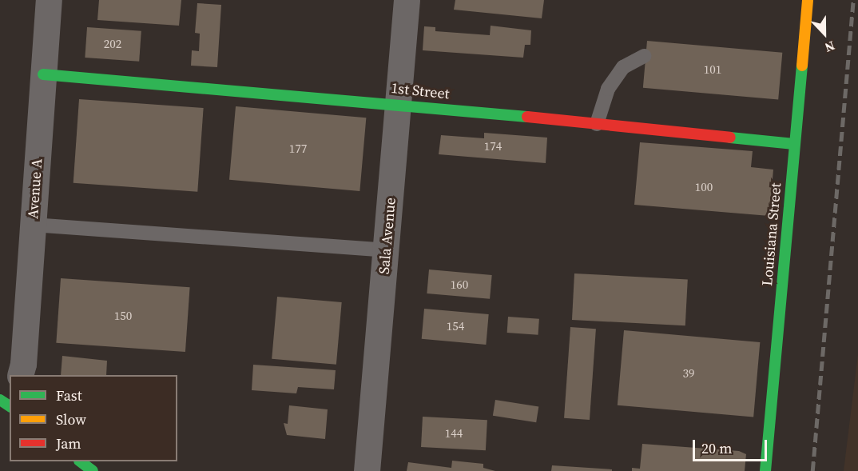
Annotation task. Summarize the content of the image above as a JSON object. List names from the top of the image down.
{
  "streets": {
    "street": [
      "1st Street",
      "Avenue A",
      "Louisiana Street",
      "Sala Avenue"
    ]
  },
  "crossings": [
    ["1st Street", "Avenue A"],
    ["1st Street", "Louisiana Street"],
    ["1st Street", "Sala Avenue"]
  ],
  "house_numbers": [
    "202",
    "101",
    "174",
    "177",
    "100",
    "160",
    "150",
    "154",
    "39",
    "144"
  ],
  "legend": ["Fast", "Slow", "Jam"],
  "scale_bar": "20 m",
  "north": "bottom"
}
